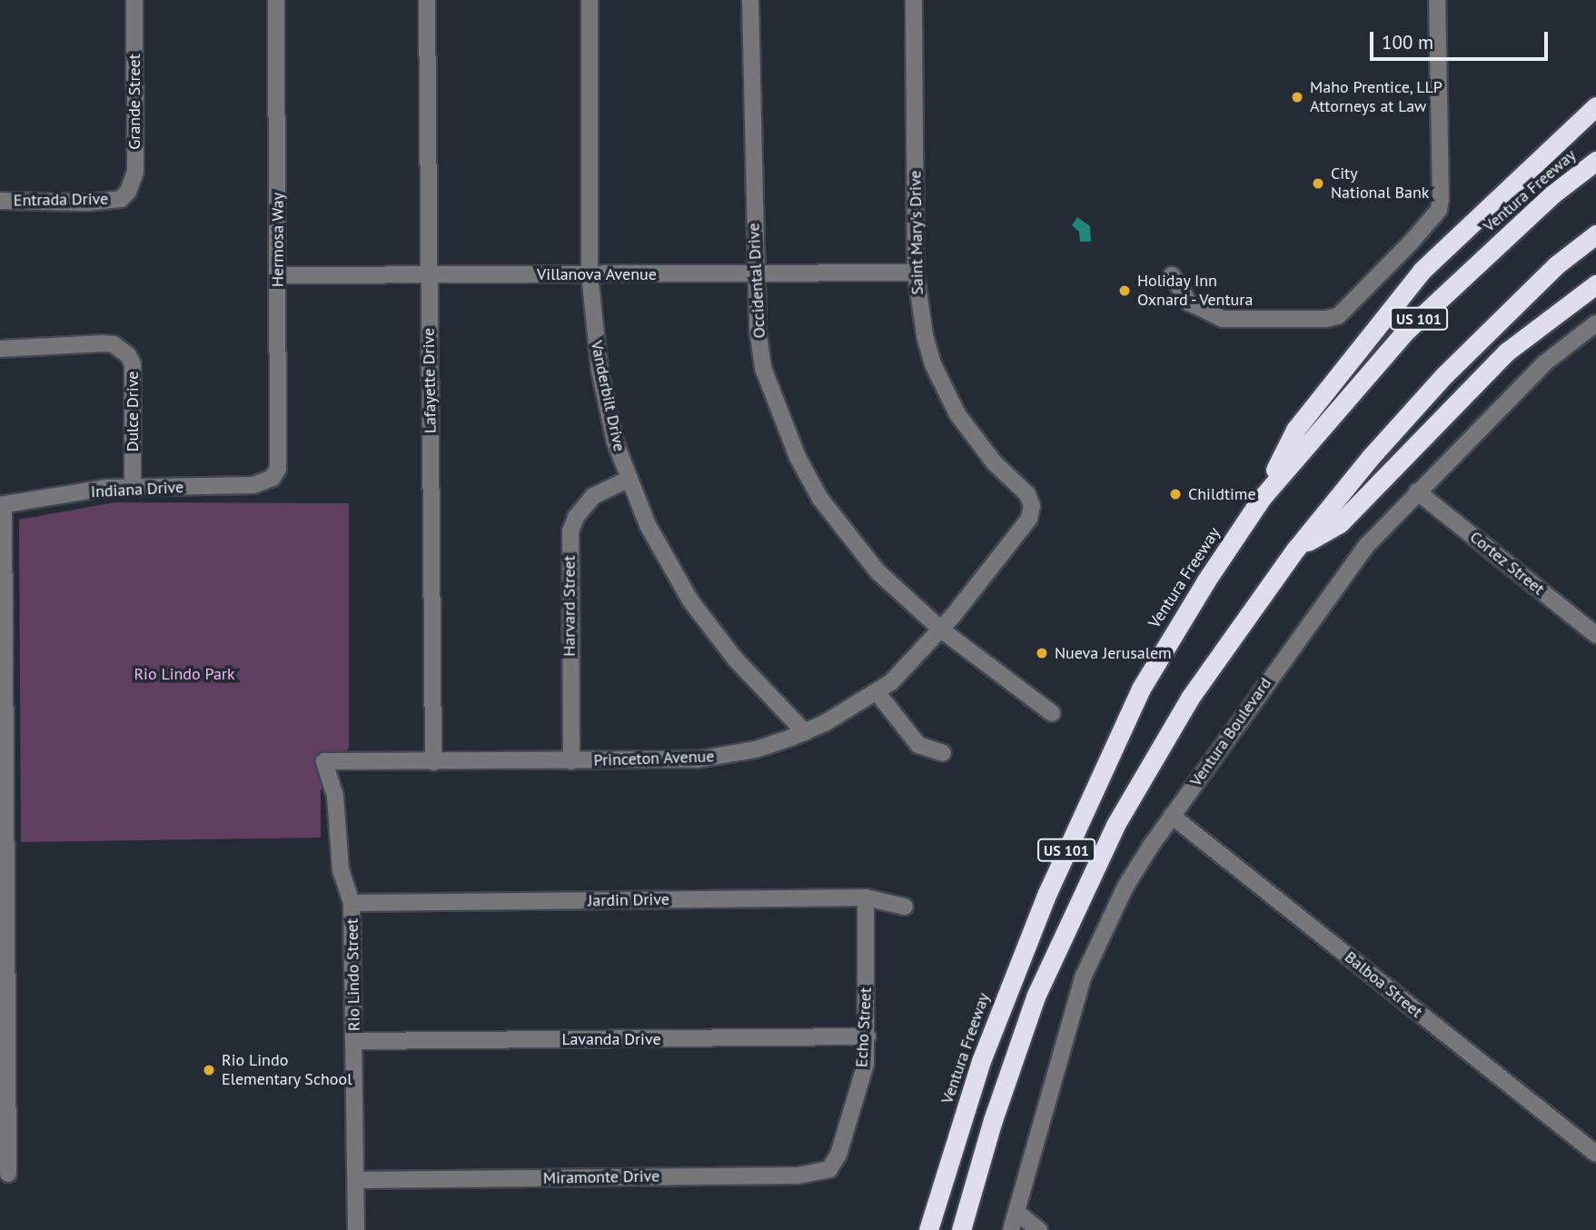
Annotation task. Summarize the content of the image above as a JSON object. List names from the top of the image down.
{
  "streets": {
    "highway": ["Ventura Freeway", "US 101"],
    "street": [
      "Grande Street",
      "Entrada Drive",
      "Saint Mary's Drive",
      "Hermosa Way",
      "Villanova Avenue",
      "Occidental Drive",
      "Lafayette Drive",
      "Vanderbilt Drive",
      "Dulce Drive",
      "Indiana Drive",
      "Cortez Street",
      "Harvard Street",
      "Ventura Boulevard",
      "Princeton Avenue",
      "Jardin Drive",
      "Rio Lindo Street",
      "Balboa Street",
      "Echo Street",
      "Lavanda Drive",
      "Miramonte Drive"
    ]
  },
  "crossings": [
    ["Grande Street", "Entrada Drive"],
    ["Saint Mary's Drive", "Villanova Avenue"],
    ["Saint Mary's Drive", "Princeton Avenue"],
    ["Hermosa Way", "Villanova Avenue"],
    ["Hermosa Way", "Indiana Drive"],
    ["Villanova Avenue", "Occidental Drive"],
    ["Villanova Avenue", "Lafayette Drive"],
    ["Villanova Avenue", "Vanderbilt Drive"],
    ["Occidental Drive", "Princeton Avenue"],
    ["Lafayette Drive", "Princeton Avenue"],
    ["Vanderbilt Drive", "Harvard Street"],
    ["Vanderbilt Drive", "Princeton Avenue"],
    ["Dulce Drive", "Indiana Drive"],
    ["Cortez Street", "Ventura Boulevard"],
    ["Harvard Street", "Princeton Avenue"],
    ["Ventura Boulevard", "Balboa Street"],
    ["Princeton Avenue", "Rio Lindo Street"],
    ["Jardin Drive", "Rio Lindo Street"],
    ["Jardin Drive", "Echo Street"],
    ["Rio Lindo Street", "Lavanda Drive"],
    ["Rio Lindo Street", "Miramonte Drive"],
    ["Echo Street", "Lavanda Drive"],
    ["Echo Street", "Miramonte Drive"]
  ],
  "parks": ["Rio Lindo Park"],
  "places": [
    "Maho Prentice, LLP Attorneys at Law",
    "City National Bank",
    "Holiday Inn Oxnard - Ventura",
    "Childtime",
    "Nueva Jerusalem",
    "Rio Lindo Elementary School"
  ],
  "scale_bar": "100 m"
}
